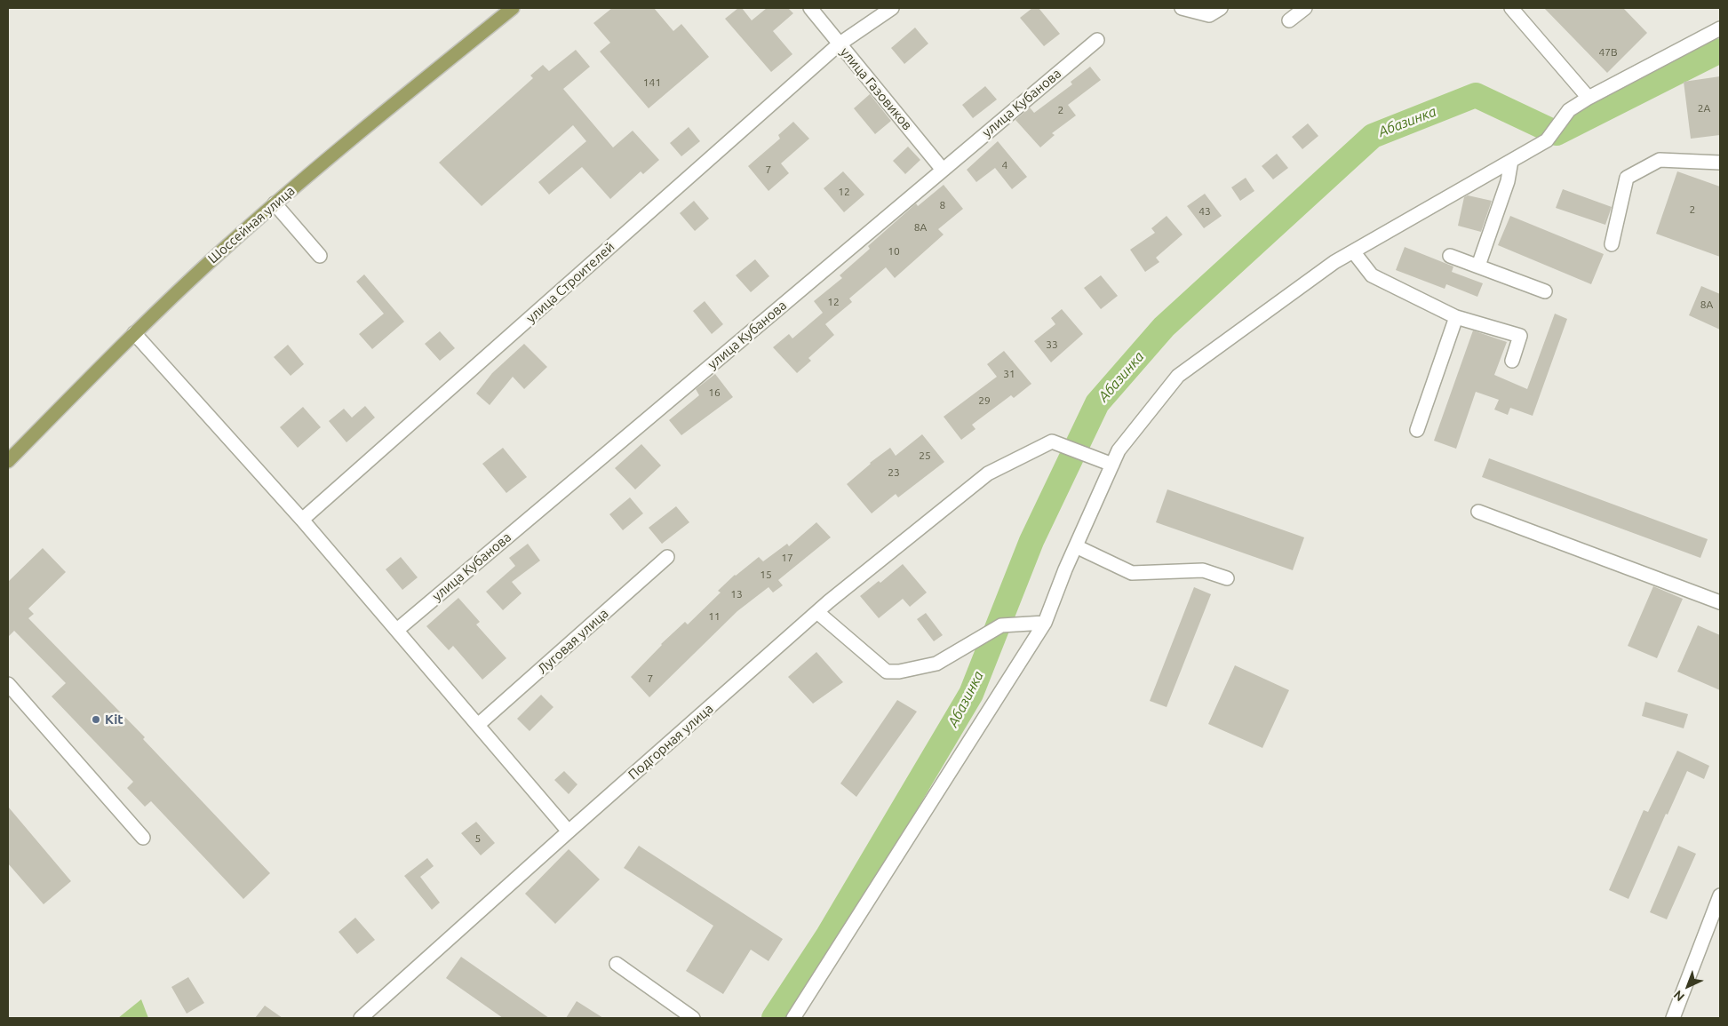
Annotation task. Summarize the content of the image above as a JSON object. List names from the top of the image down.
{
  "streets": {
    "main road": ["Шоссейная улица"],
    "street": [
      "улица Газовиков",
      "улица Кубанова",
      "улица Строителей",
      "Луговая улица",
      "Подгорная улица"
    ]
  },
  "crossings": [
    ["улица Газовиков", "улица Кубанова"],
    ["улица Газовиков", "улица Строителей"]
  ],
  "water": ["Абазинка"],
  "places": ["Kit"],
  "house_numbers": [
    "47В",
    "141",
    "2А",
    "2",
    "4",
    "7",
    "12",
    "8",
    "2",
    "43",
    "8А",
    "10",
    "12",
    "8А",
    "33",
    "31",
    "16",
    "29",
    "25",
    "23",
    "17",
    "15",
    "13",
    "11",
    "7",
    "5"
  ],
  "north": "bottom left"
}
